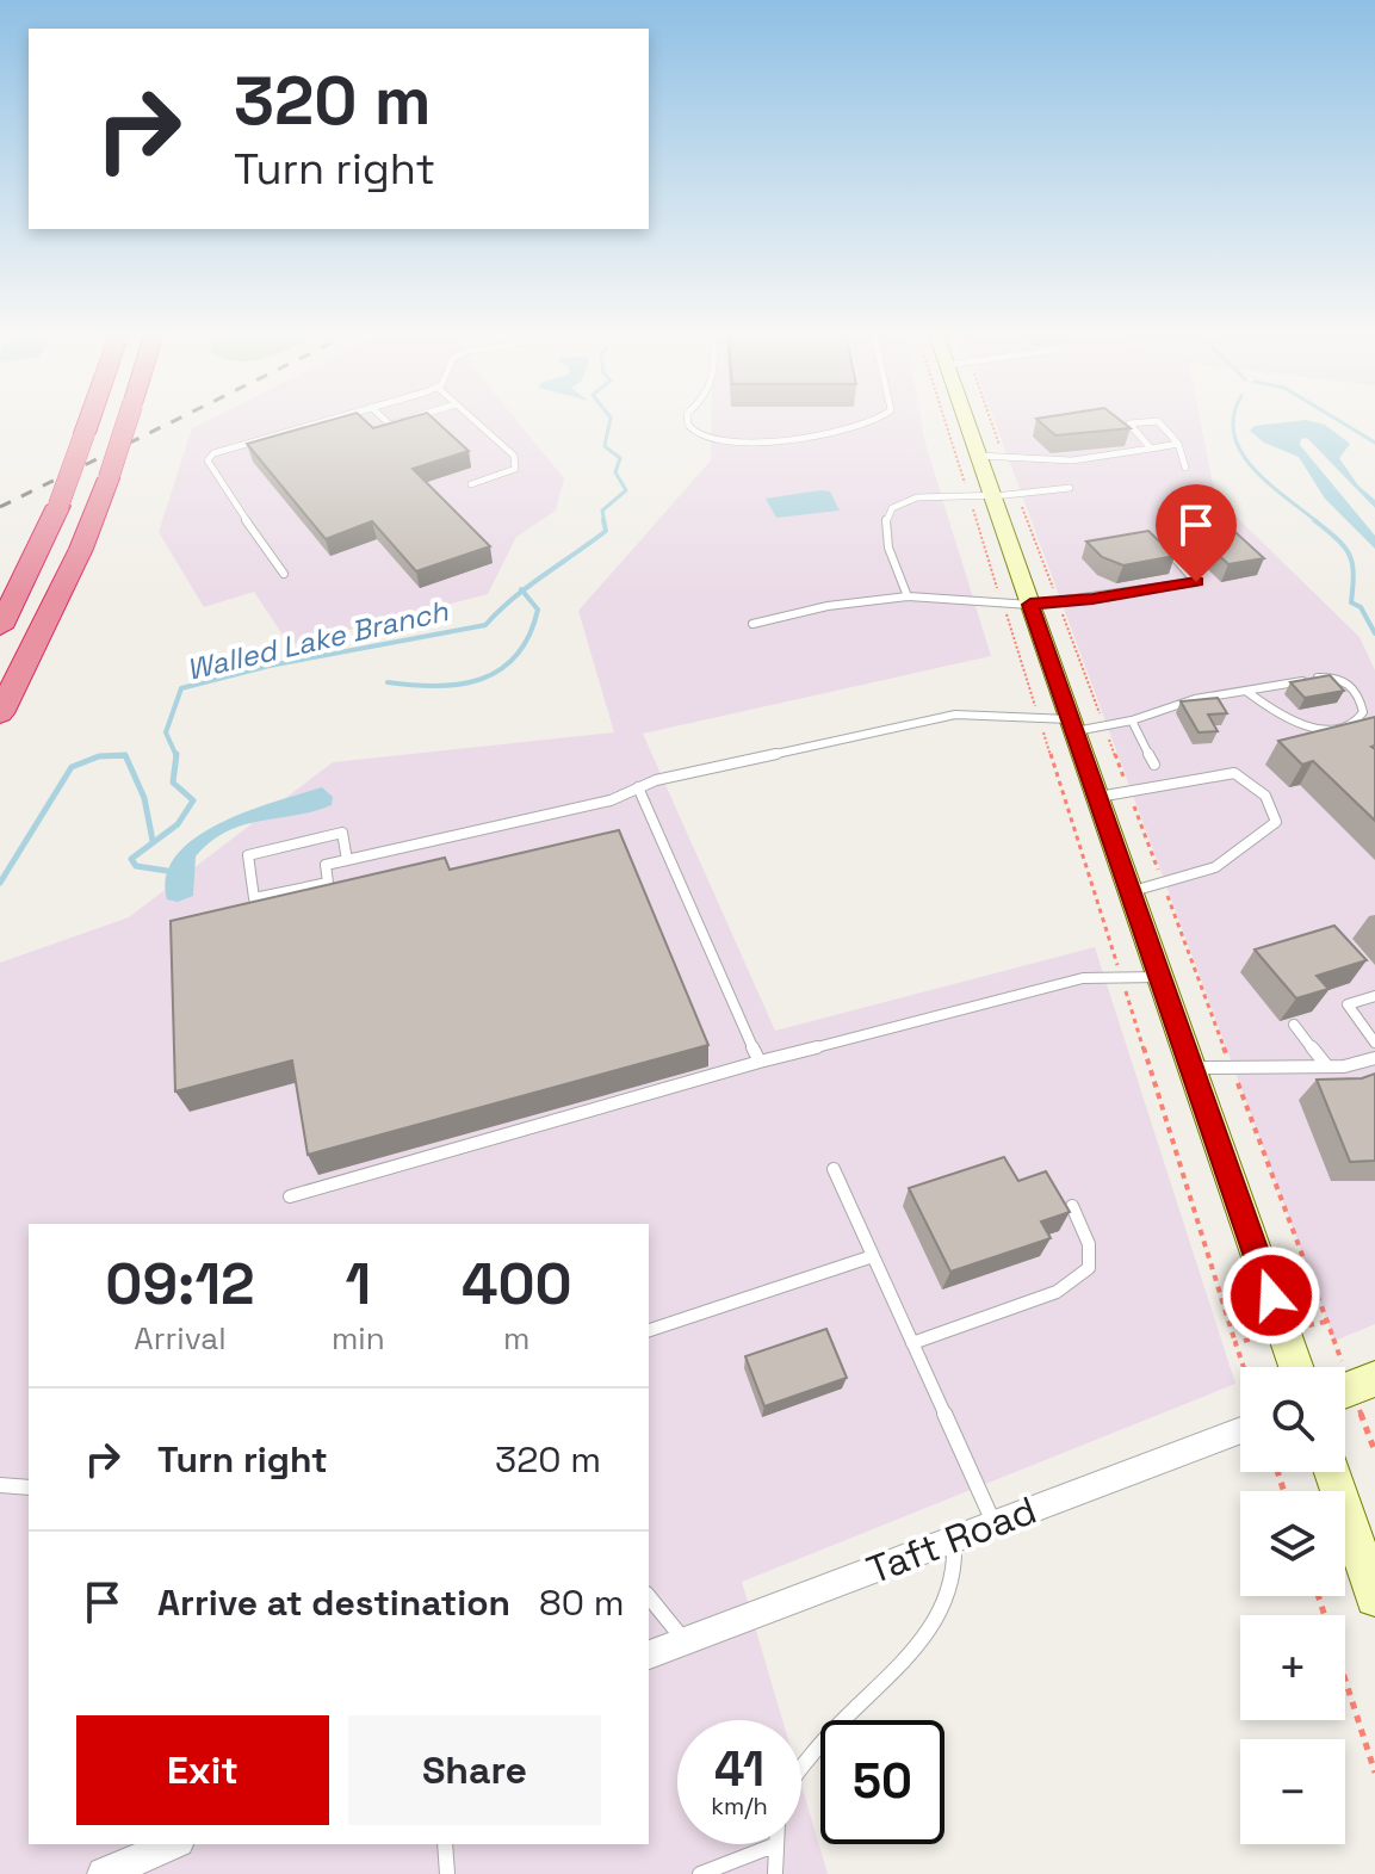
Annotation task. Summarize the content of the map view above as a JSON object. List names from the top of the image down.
{
  "streets": {
    "street": ["Taft Road"]
  },
  "water": ["Walled Lake Branch"],
  "page": {
    "turn": ["320 m", "Turn right"],
    "eta": [
      "09:12",
      "Arrival",
      "1",
      "min",
      "400",
      "m"
    ],
    "map_buttons": ["+", "−"],
    "list": [
      {
        "name": "Turn right",
        "value": "320 m"
      },
      {
        "name": "Arrive at destination",
        "value": "80 m"
      }
    ],
    "buttons": ["Exit", "Share"],
    "speed": "41 km/h",
    "limit": "50"
  }
}
